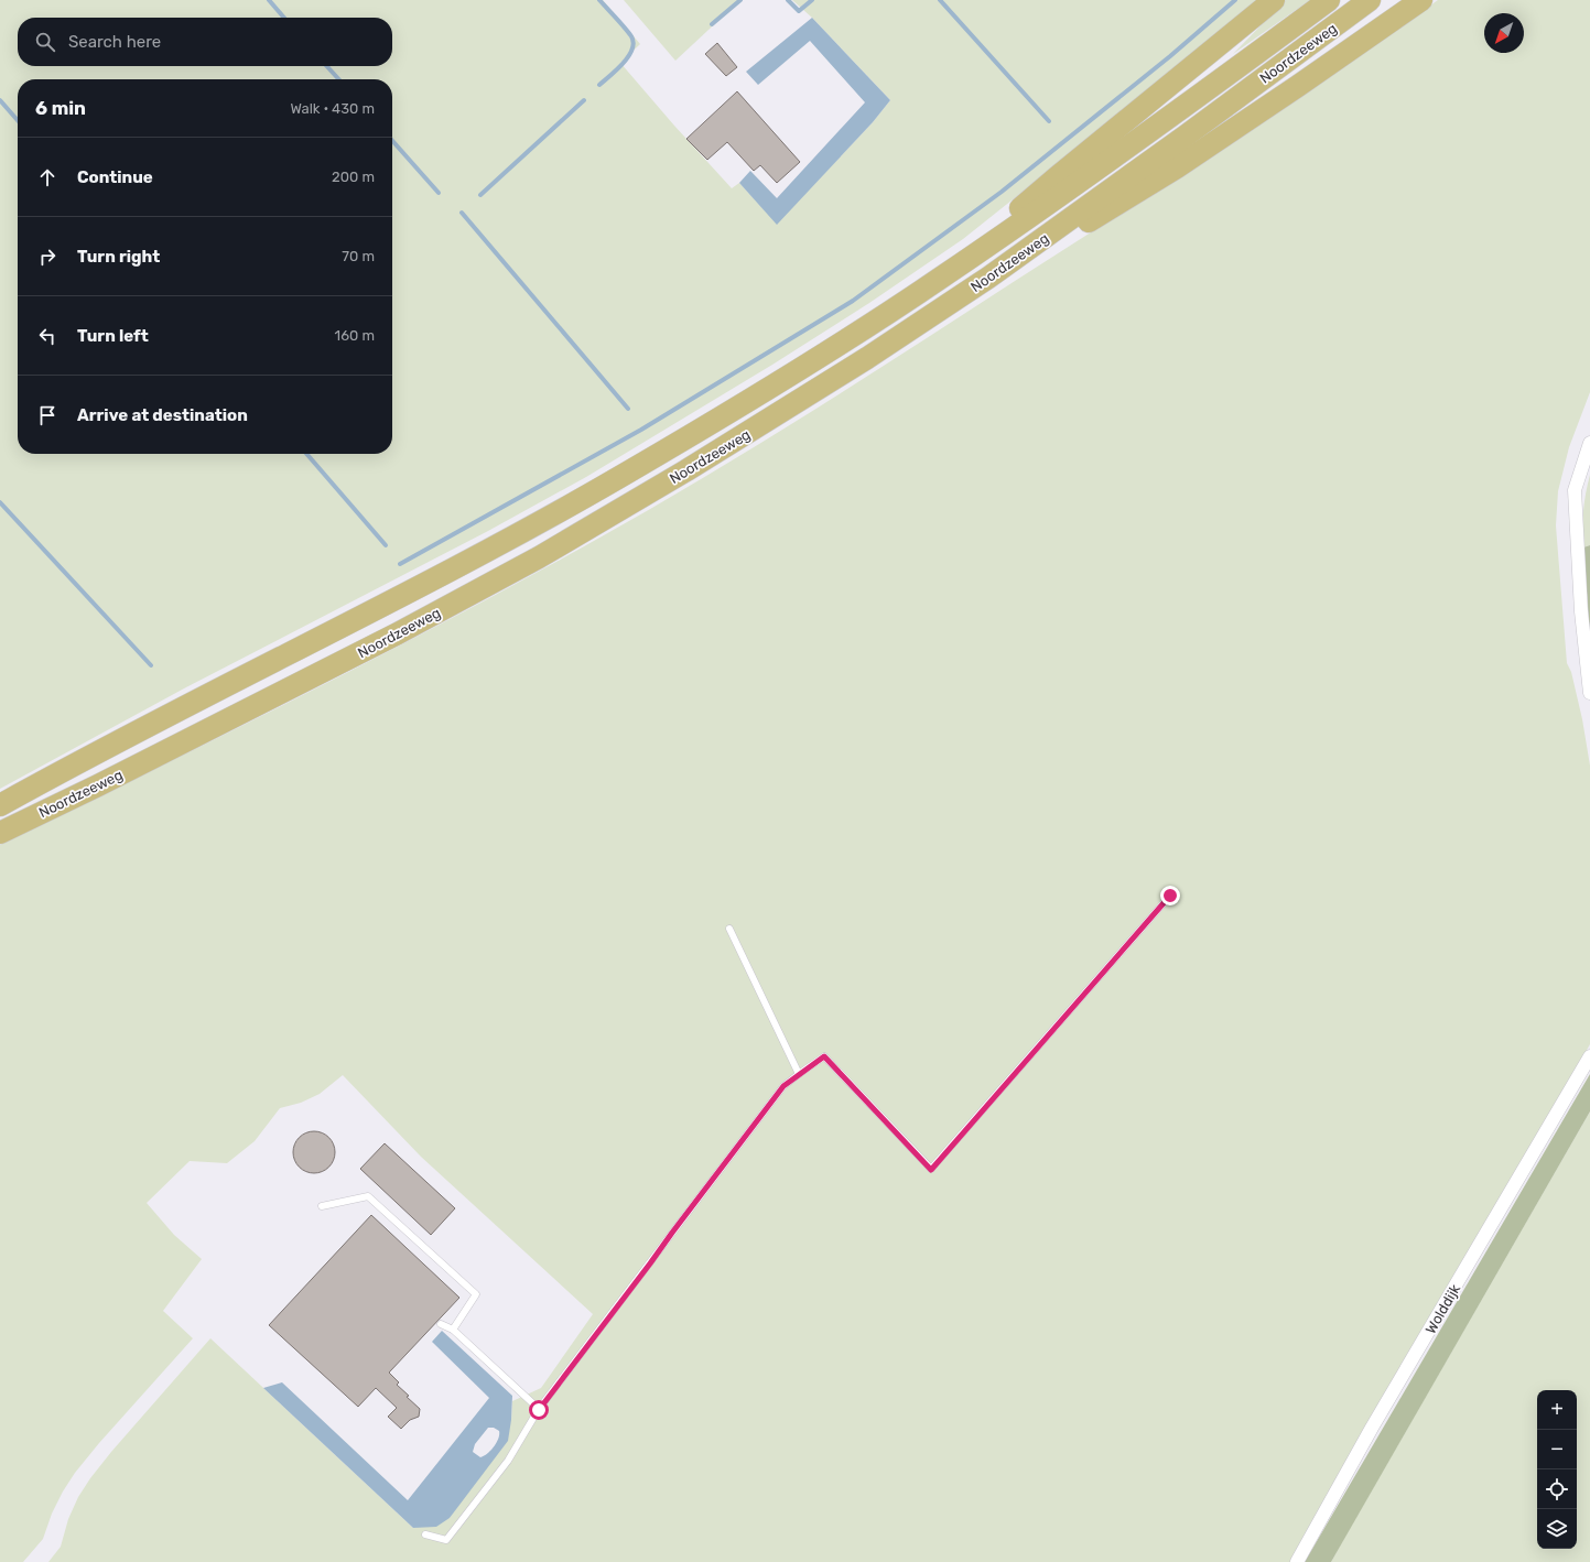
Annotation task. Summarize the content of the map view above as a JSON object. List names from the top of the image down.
{
  "streets": {
    "highway": ["Noordzeeweg"],
    "street": ["Wolddijk"]
  },
  "north": "bottom left",
  "page": {
    "search": "Search here",
    "heading": ["6 min", "Walk · 430 m"],
    "list": [
      ["Continue", "200 m"],
      ["Turn right", "70 m"],
      ["Turn left", "160 m"],
      "Arrive at destination"
    ],
    "map_buttons": ["+", "−"]
  }
}
